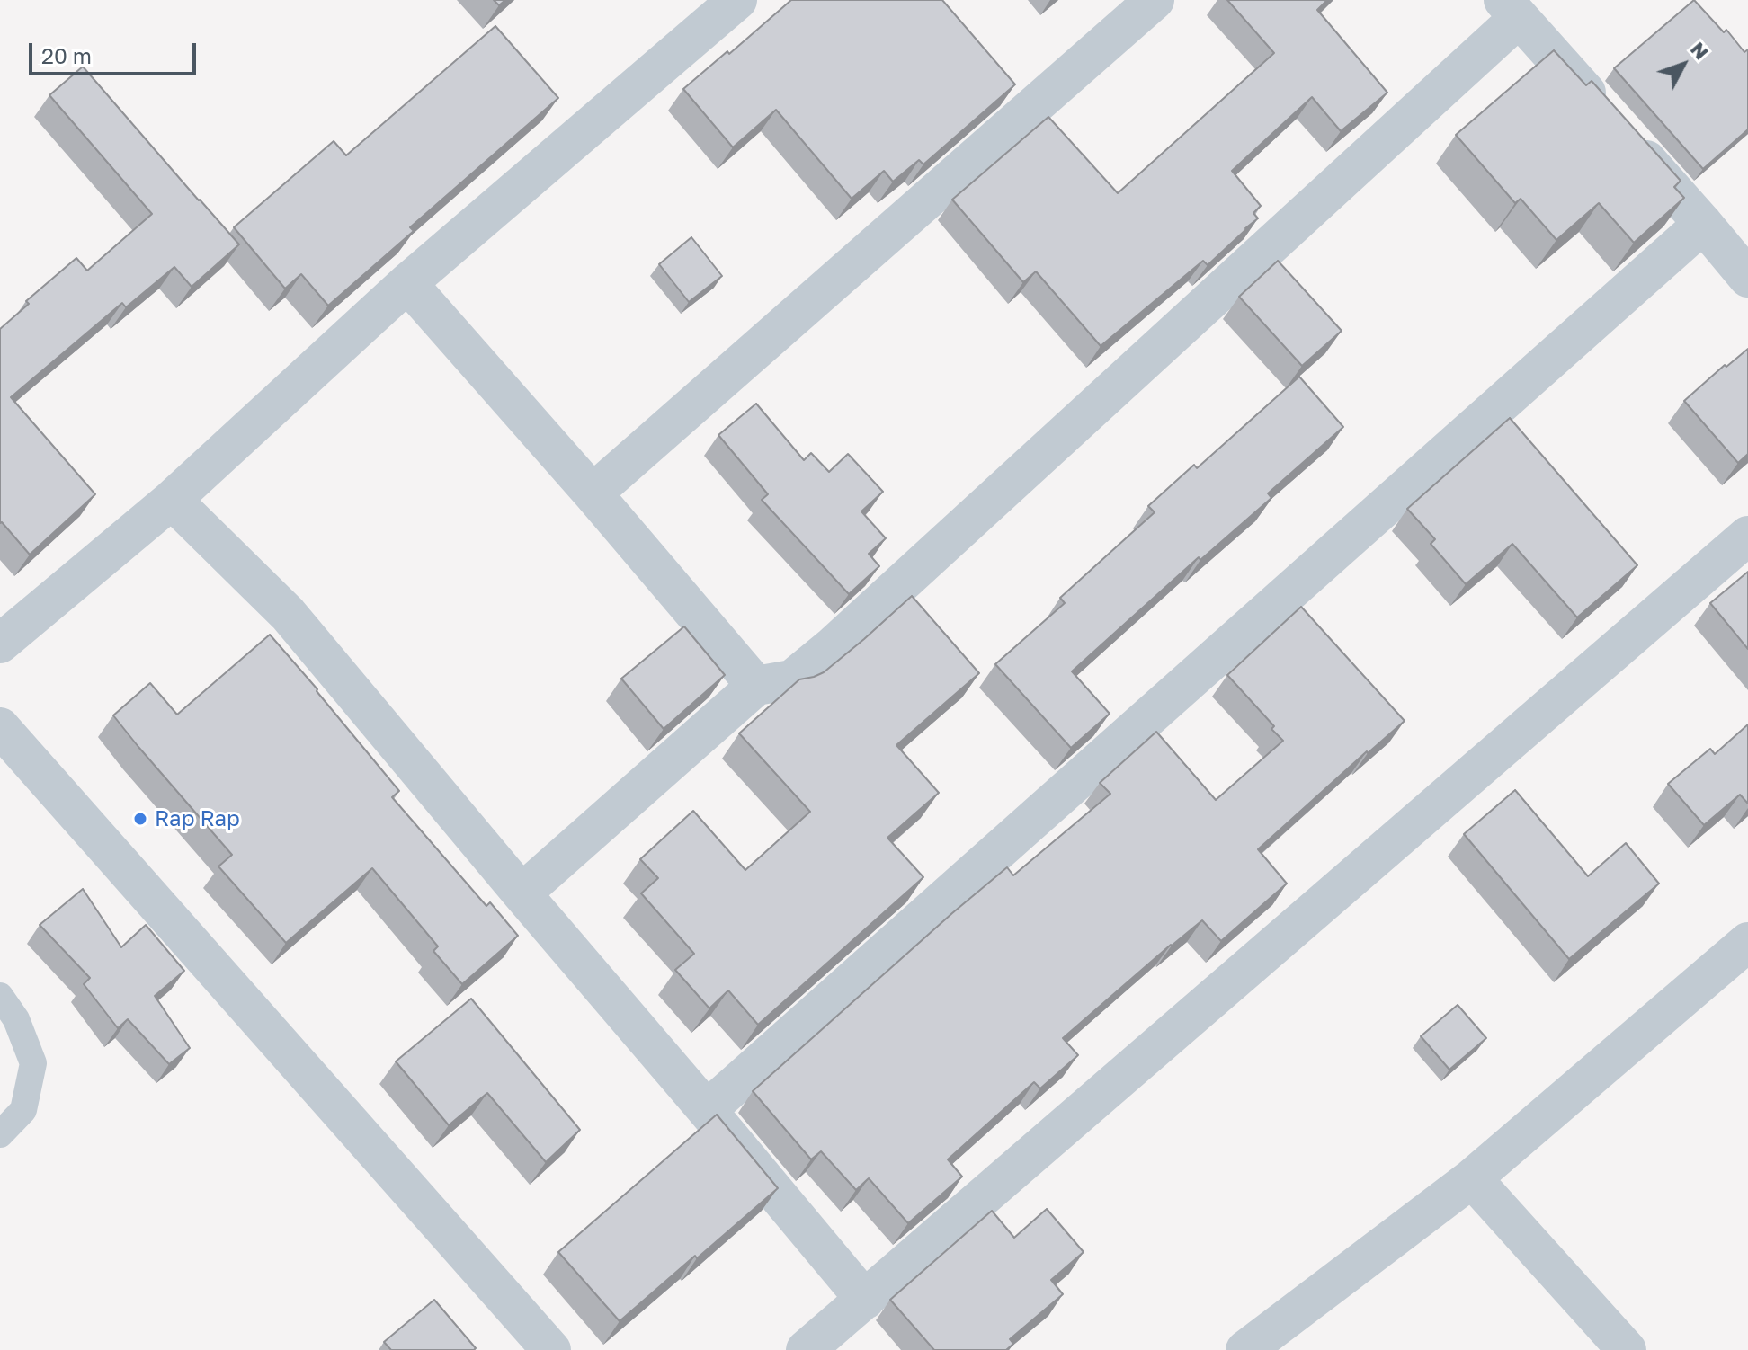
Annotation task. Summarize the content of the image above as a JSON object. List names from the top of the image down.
{
  "places": ["Rap Rap"],
  "scale_bar": "20 m",
  "north": "top right"
}
